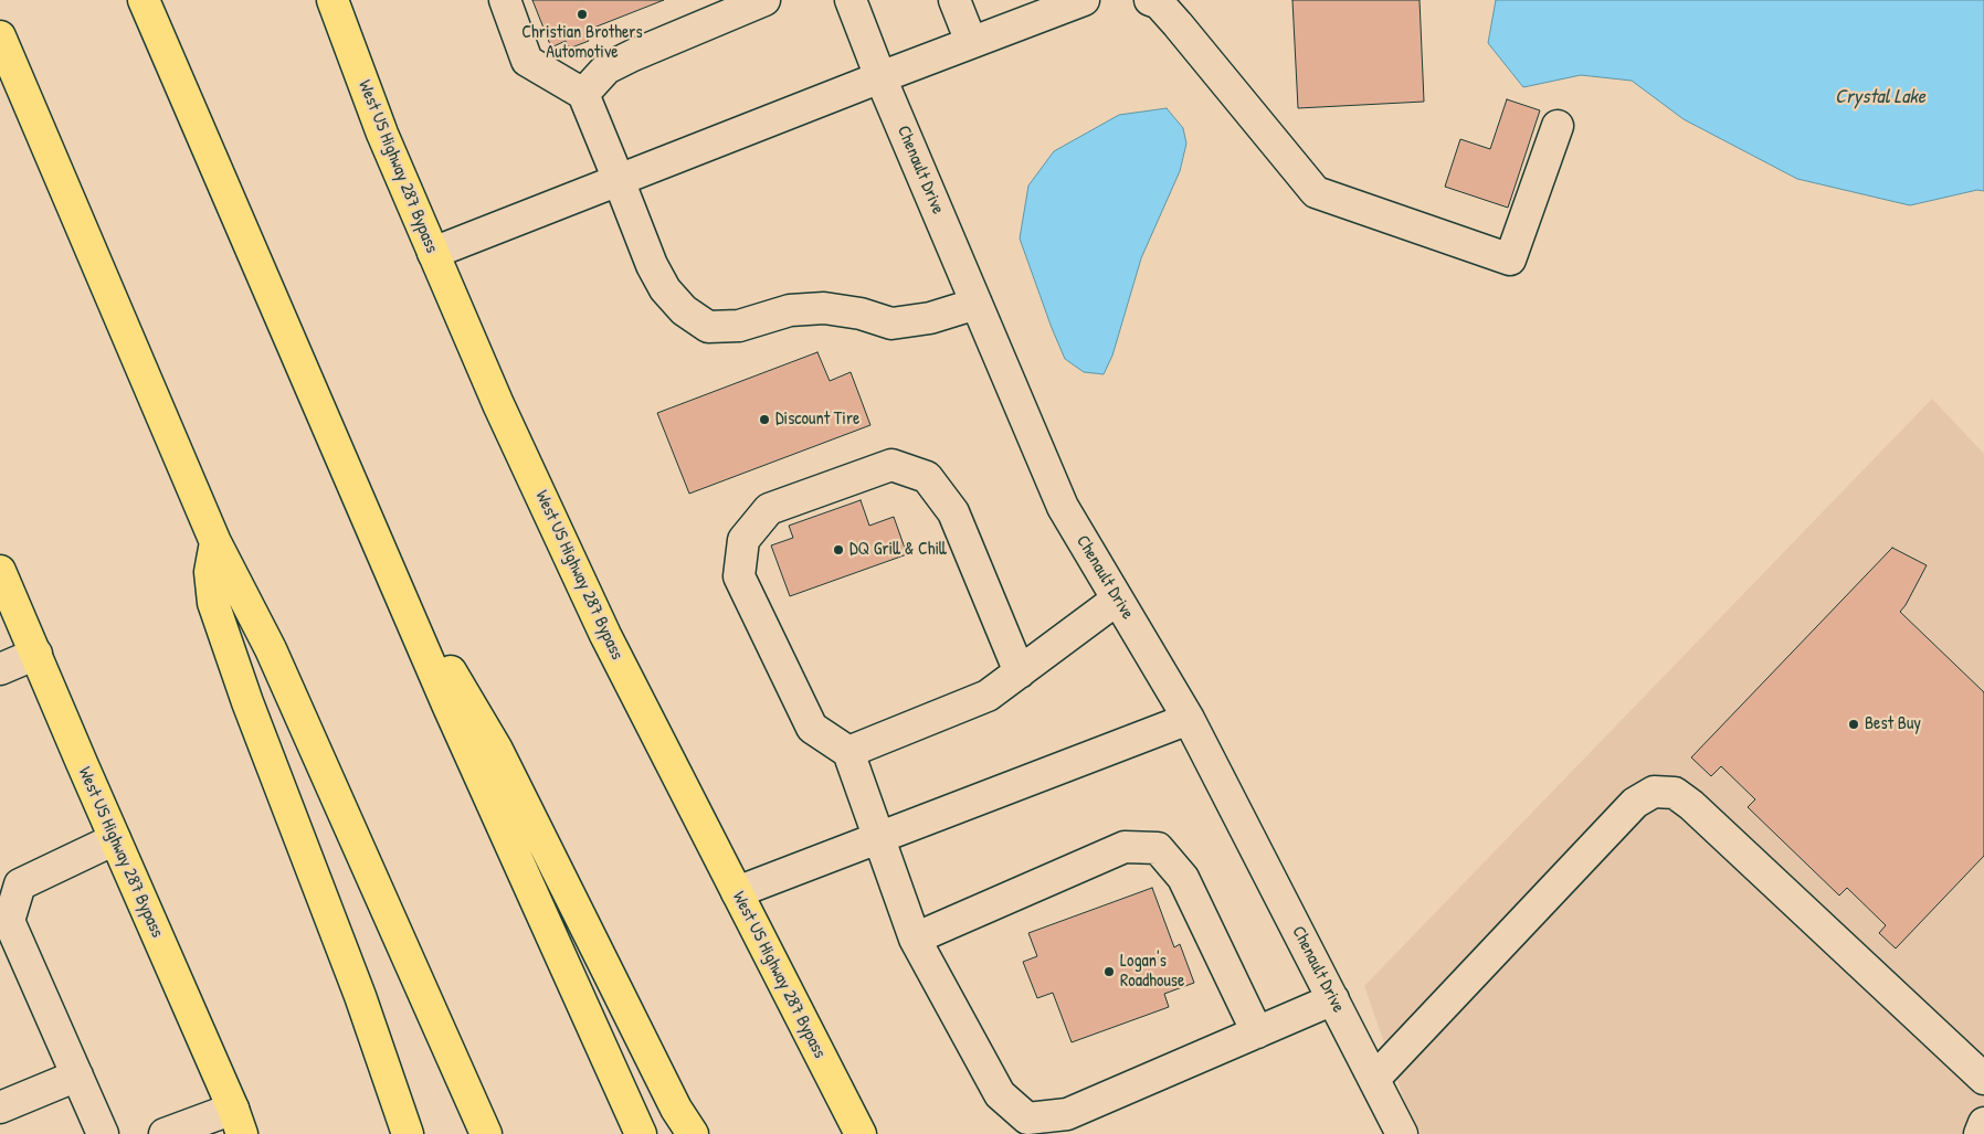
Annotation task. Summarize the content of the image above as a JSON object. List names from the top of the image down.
{
  "streets": {
    "main road": ["West US Highway 287 Bypass"],
    "street": ["Chenault Drive"]
  },
  "water": ["Crystal Lake"],
  "places": [
    "Christian Brothers Automotive",
    "Discount Tire",
    "DQ Grill & Chill",
    "Best Buy",
    "Logan's Roadhouse"
  ]
}
